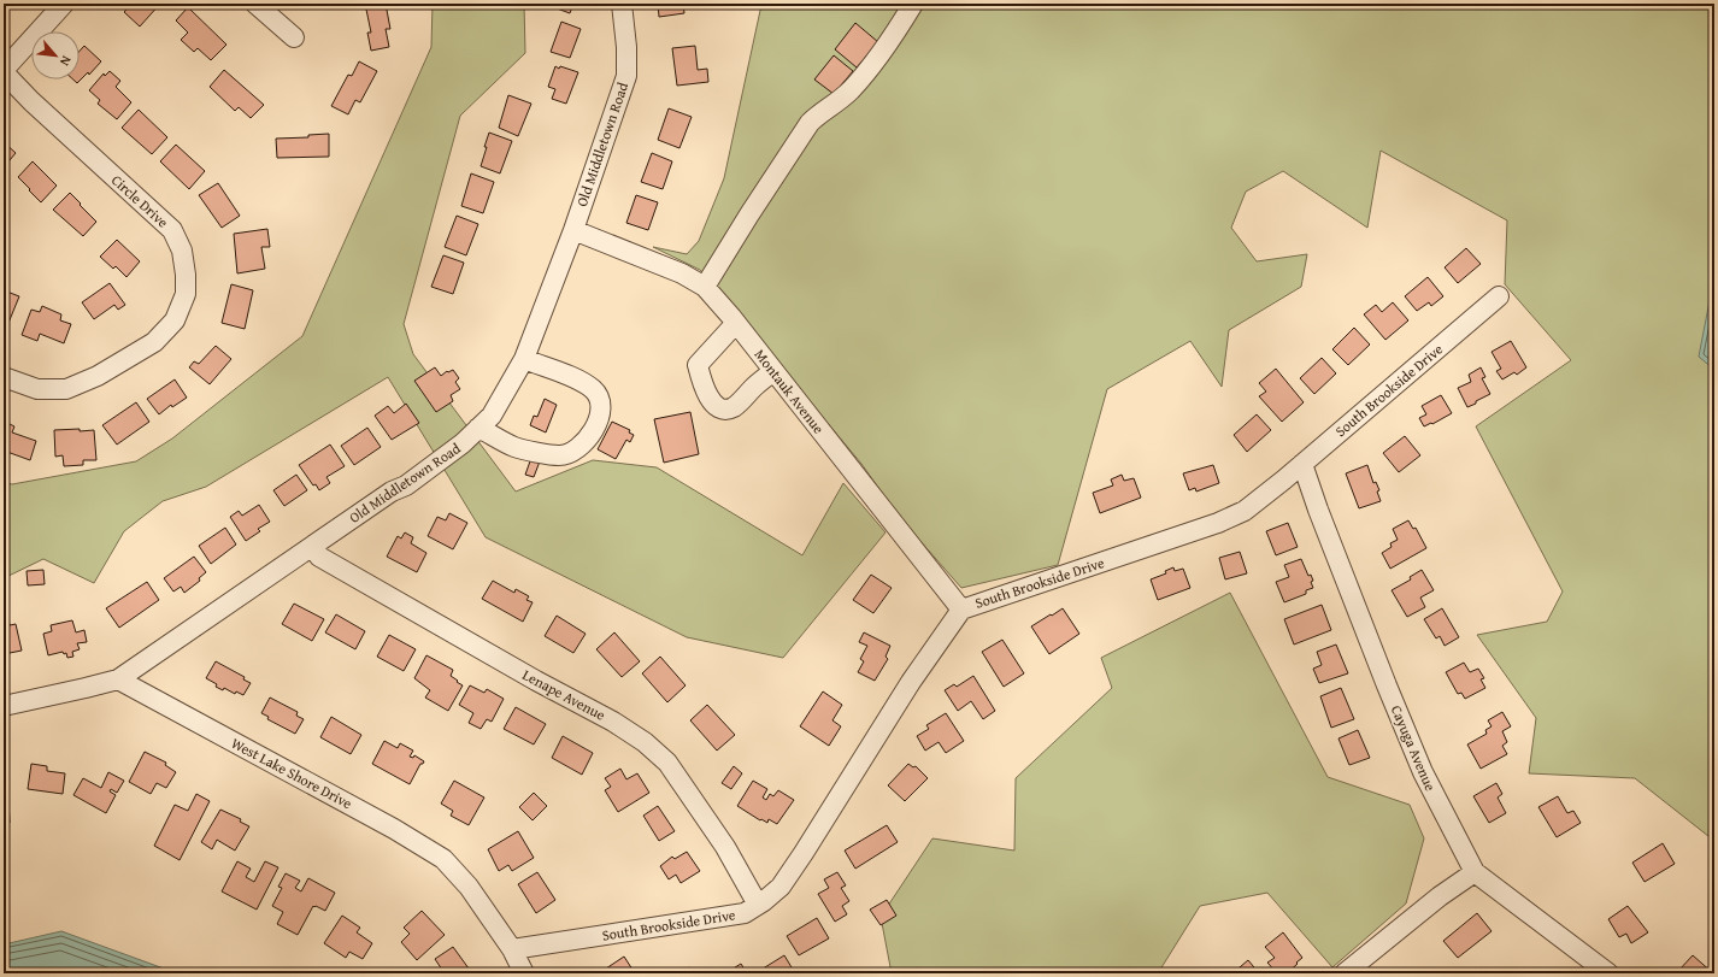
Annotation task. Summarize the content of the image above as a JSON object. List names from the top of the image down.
{
  "streets": {
    "street": [
      "Old Middletown Road",
      "Circle Drive",
      "South Brookside Drive",
      "Montauk Avenue",
      "Lenape Avenue",
      "Cayuga Avenue",
      "West Lake Shore Drive"
    ]
  },
  "crossings": [
    ["Old Middletown Road", "Montauk Avenue"],
    ["Old Middletown Road", "Lenape Avenue"],
    ["Old Middletown Road", "West Lake Shore Drive"],
    ["South Brookside Drive", "Montauk Avenue"],
    ["South Brookside Drive", "Lenape Avenue"],
    ["South Brookside Drive", "Cayuga Avenue"],
    ["South Brookside Drive", "West Lake Shore Drive"]
  ],
  "north": "bottom right"
}
